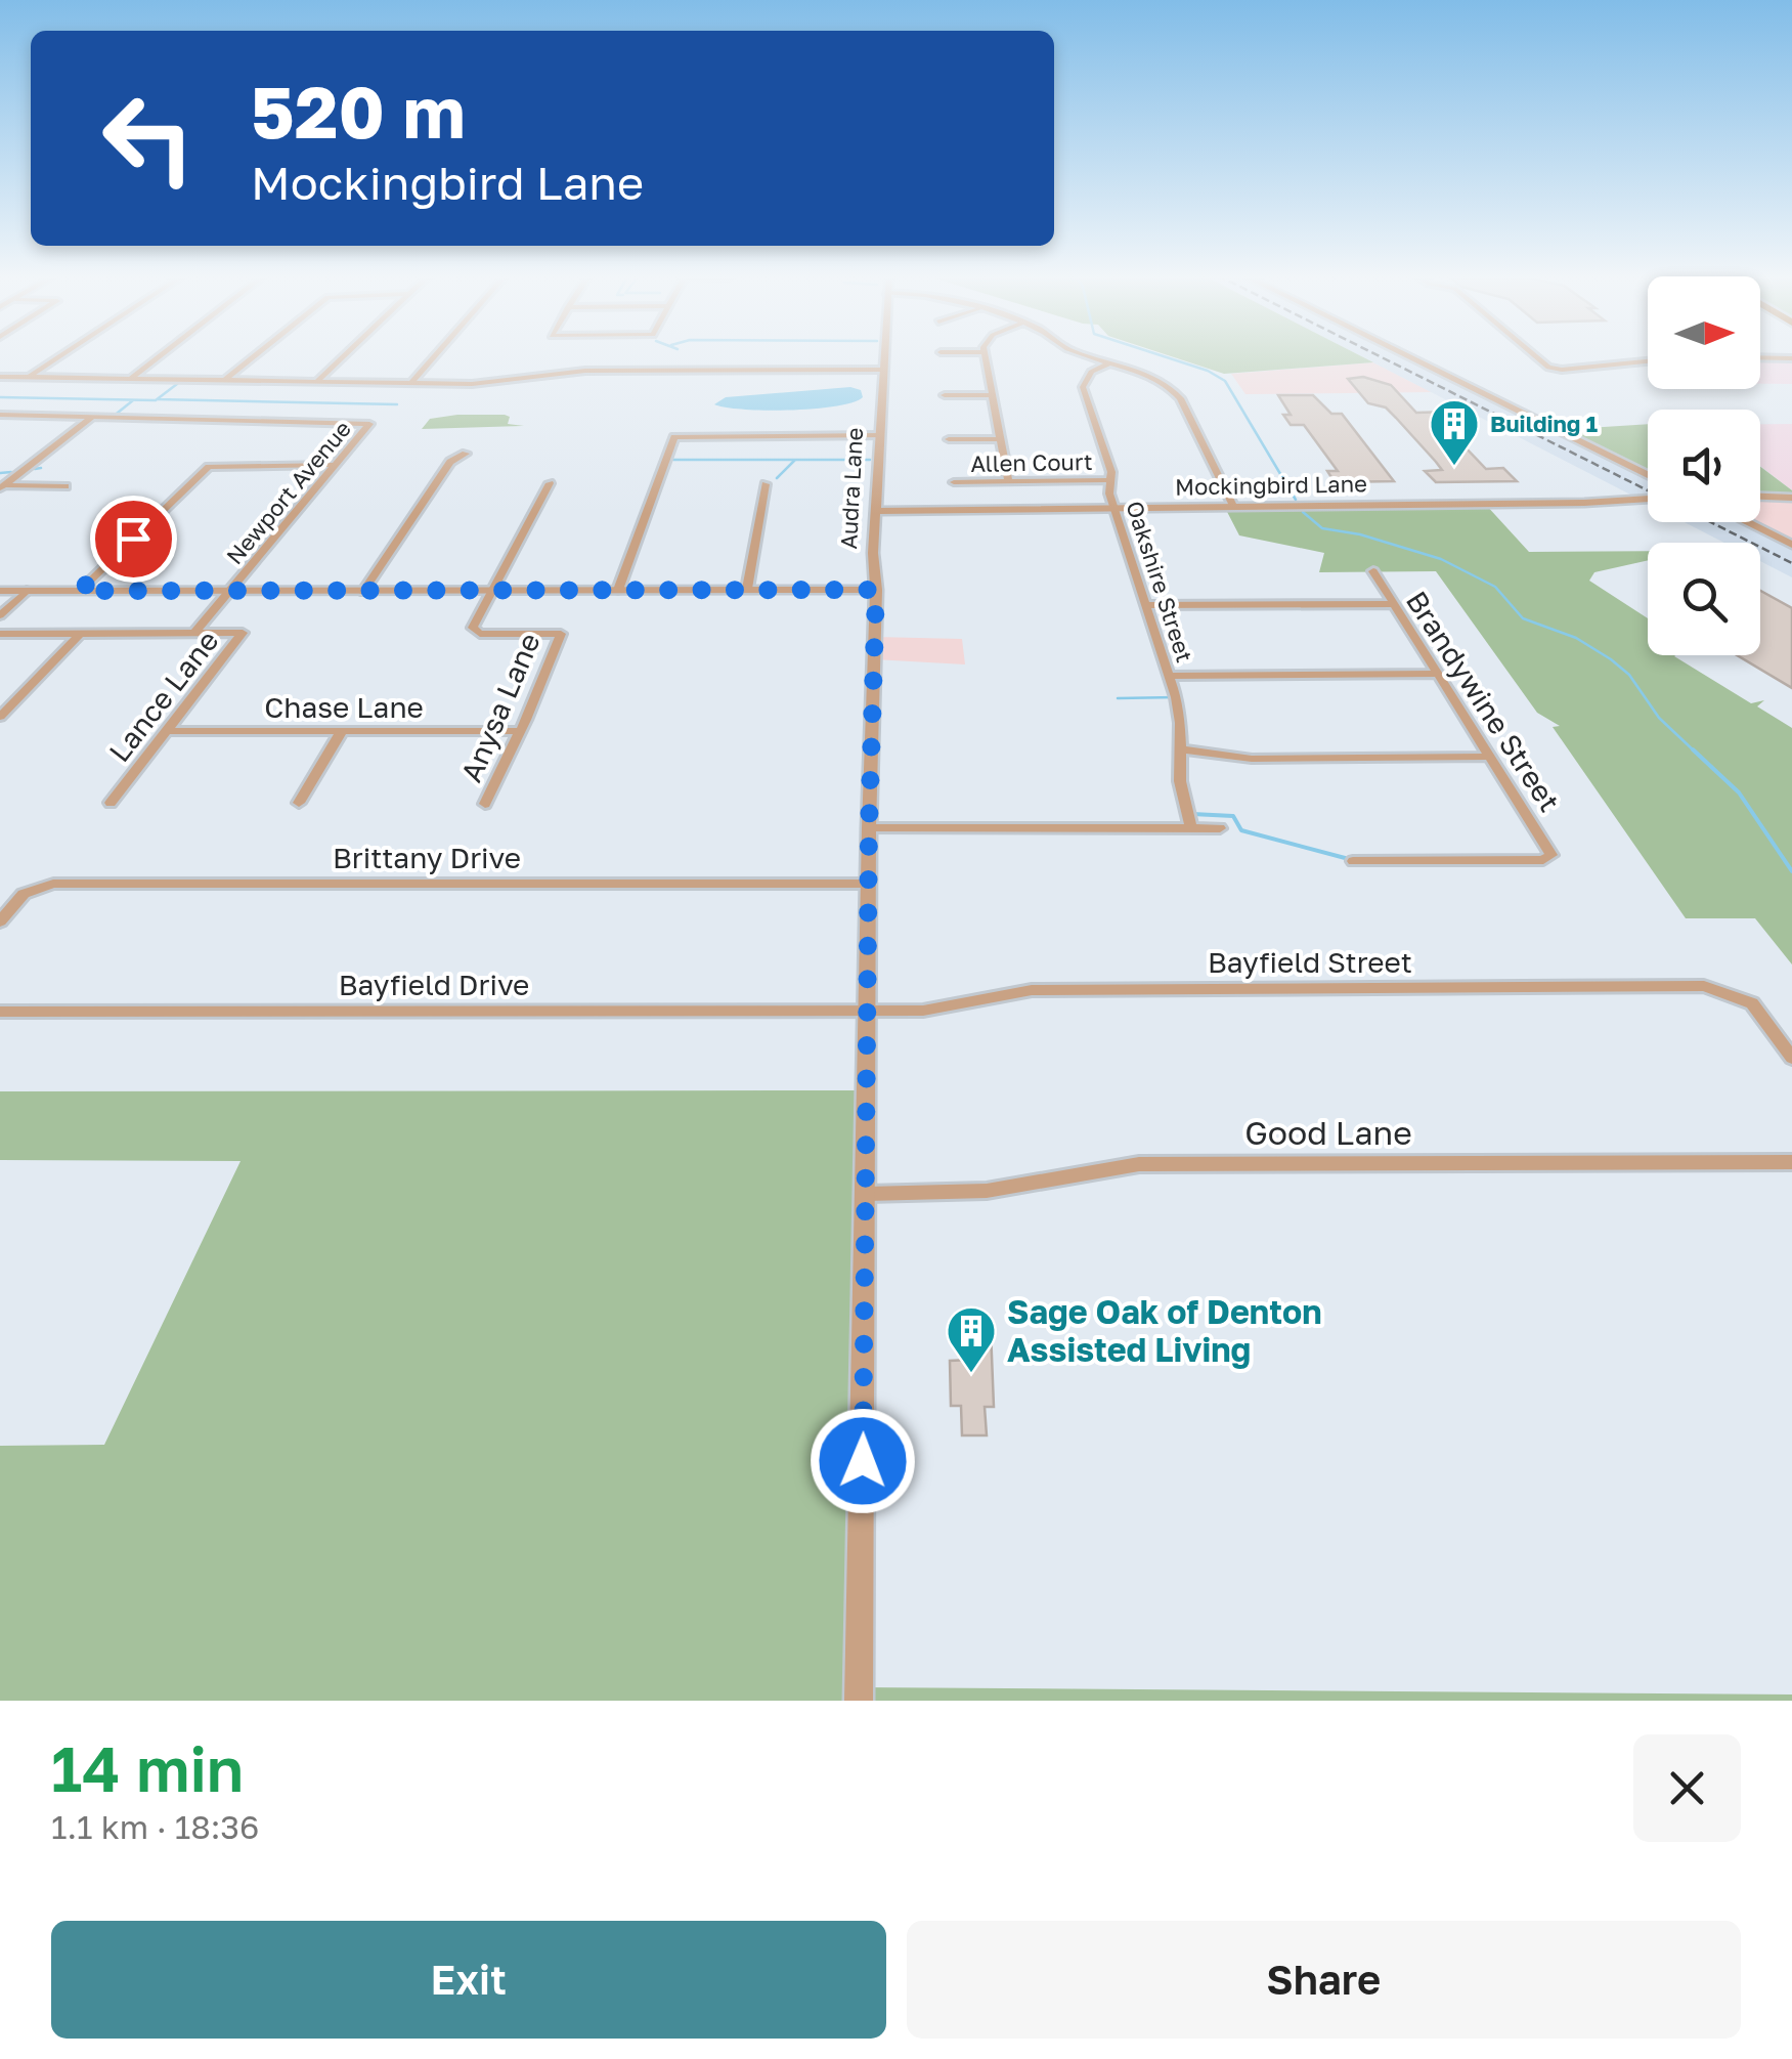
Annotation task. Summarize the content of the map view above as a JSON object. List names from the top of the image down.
{
  "streets": {
    "street": [
      "Allen Court",
      "Mockingbird Lane",
      "Audra Lane",
      "Newport Avenue",
      "Oakshire Street",
      "Lance Lane",
      "Brandywine Street",
      "Chase Lane",
      "Anysa Lane",
      "Brittany Drive",
      "Bayfield Street",
      "Bayfield Drive",
      "Good Lane"
    ]
  },
  "crossings": [
    ["Allen Court", "Oakshire Street"],
    ["Mockingbird Lane", "Audra Lane"],
    ["Mockingbird Lane", "Oakshire Street"],
    ["Audra Lane", "Brittany Drive"],
    ["Audra Lane", "Bayfield Street"],
    ["Audra Lane", "Bayfield Drive"],
    ["Audra Lane", "Good Lane"],
    ["Newport Avenue", "Lance Lane"],
    ["Lance Lane", "Chase Lane"],
    ["Chase Lane", "Anysa Lane"],
    ["Bayfield Street", "Bayfield Drive"]
  ],
  "places": {
    "building": ["Building 1", "Sage Oak of Denton Assisted Living"]
  },
  "north": "right",
  "page": {
    "turn": ["520 m", "Mockingbird Lane"],
    "heading": ["14 min", "1.1 km · 18:36"],
    "buttons": ["Exit", "Share"]
  }
}
